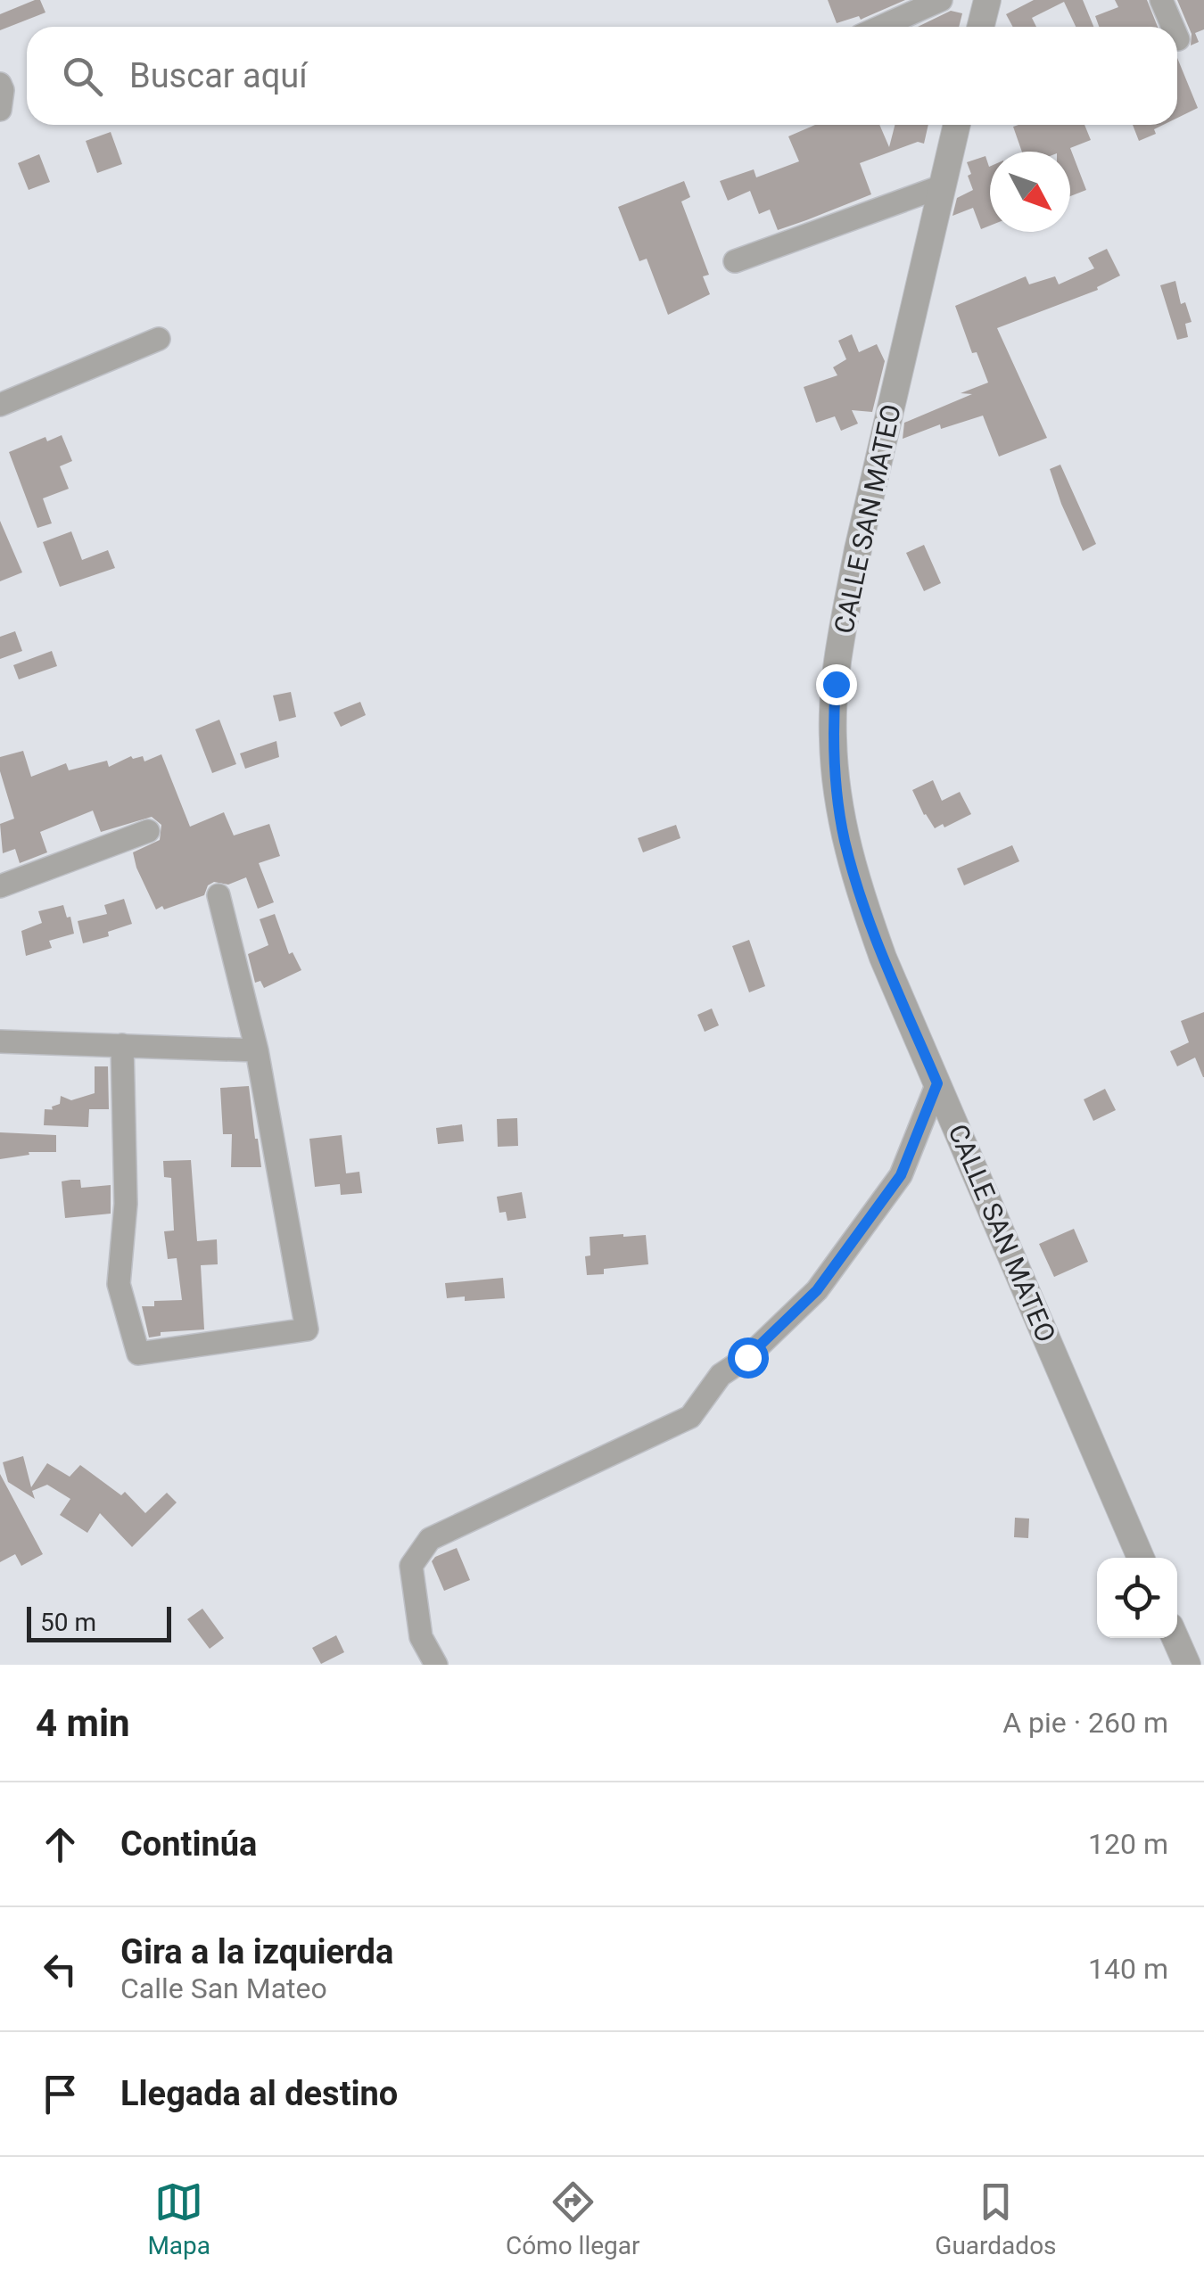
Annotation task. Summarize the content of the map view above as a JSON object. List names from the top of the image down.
{
  "streets": {
    "street": ["CALLE SAN MATEO"]
  },
  "scale_bar": "50 m",
  "north": "bottom right",
  "page": {
    "search": "Buscar aquí",
    "scale": "50 m",
    "heading": ["4 min", "A pie · 260 m"],
    "list": [
      ["Continúa", "120 m"],
      ["Gira a la izquierda", "Calle San Mateo", "140 m"],
      "Llegada al destino"
    ],
    "nav": ["Mapa", "Cómo llegar", "Guardados"]
  }
}
